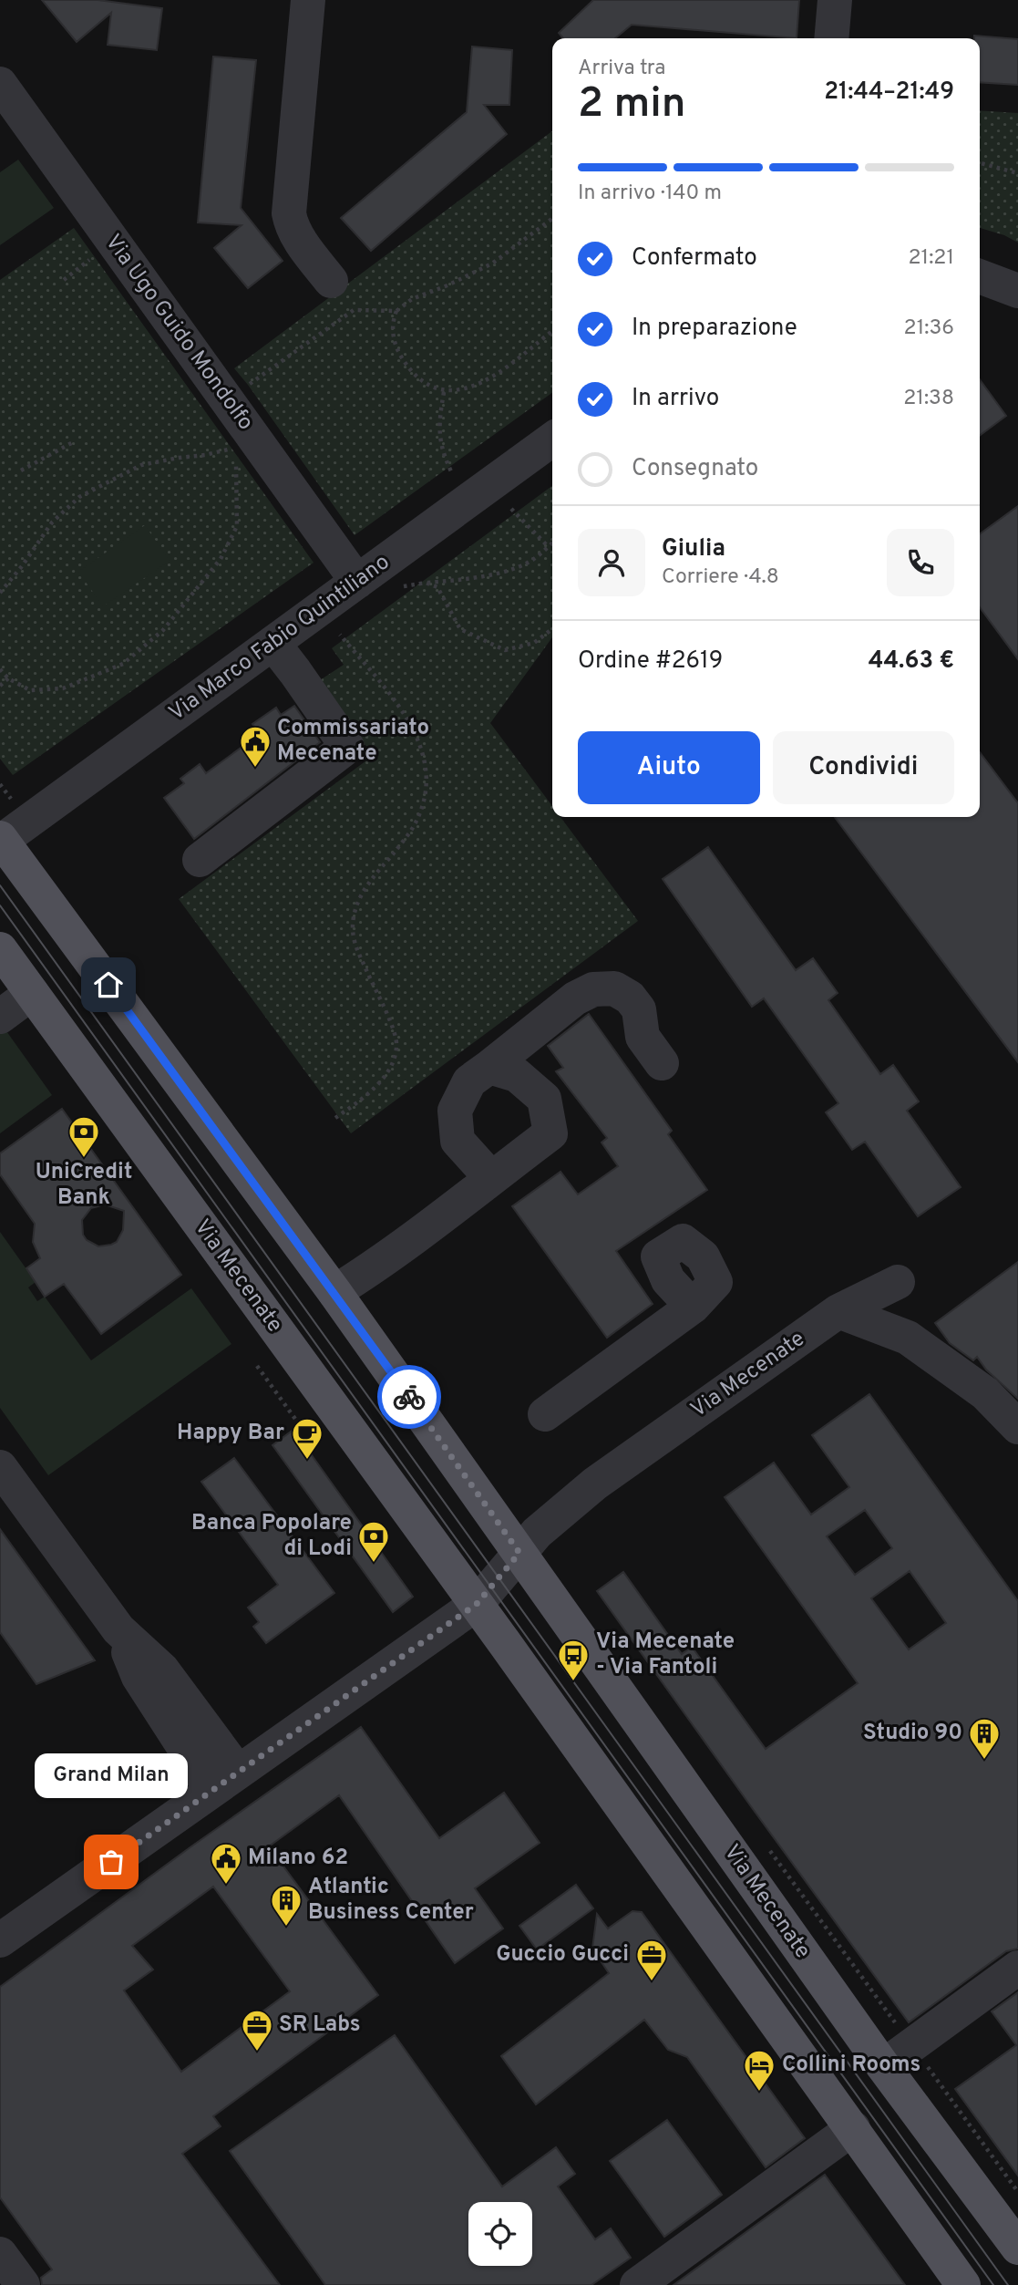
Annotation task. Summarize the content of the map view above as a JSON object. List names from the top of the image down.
{
  "streets": {
    "main road": ["Via Mecenate"],
    "street": ["Via Ugo Guido Mondolfo", "Via Marco Fabio Quintiliano"]
  },
  "crossings": [
    ["Via Ugo Guido Mondolfo", "Via Marco Fabio Quintiliano"],
    ["Via Marco Fabio Quintiliano", "Via Mecenate"]
  ],
  "places": {
    "public building": ["Commissariato Mecenate", "Milano 62"],
    "bank": ["UniCredit Bank", "Banca Popolare di Lodi"],
    "cafe": ["Happy Bar"],
    "bus stop": ["Via Mecenate - Via Fantoli"],
    "building": ["Studio 90", "Atlantic Business Center"],
    "other": ["Grand Milan"],
    "office": ["Guccio Gucci", "SR Labs"],
    "hotel": ["Collini Rooms"]
  },
  "page": {
    "heading": ["2 min", "Arriva tra", "21:44–21:49"],
    "panel": [
      "Giulia",
      "Corriere · 4.8",
      "Ordine #2619",
      "44.63 €"
    ],
    "bar": "In arrivo · 140 m",
    "list": [
      ["Confermato", "21:21"],
      ["In preparazione", "21:36"],
      ["In arrivo", "21:38"],
      "Consegnato"
    ],
    "buttons": ["Aiuto", "Condividi"],
    "bubble": "Grand Milan"
  }
}
